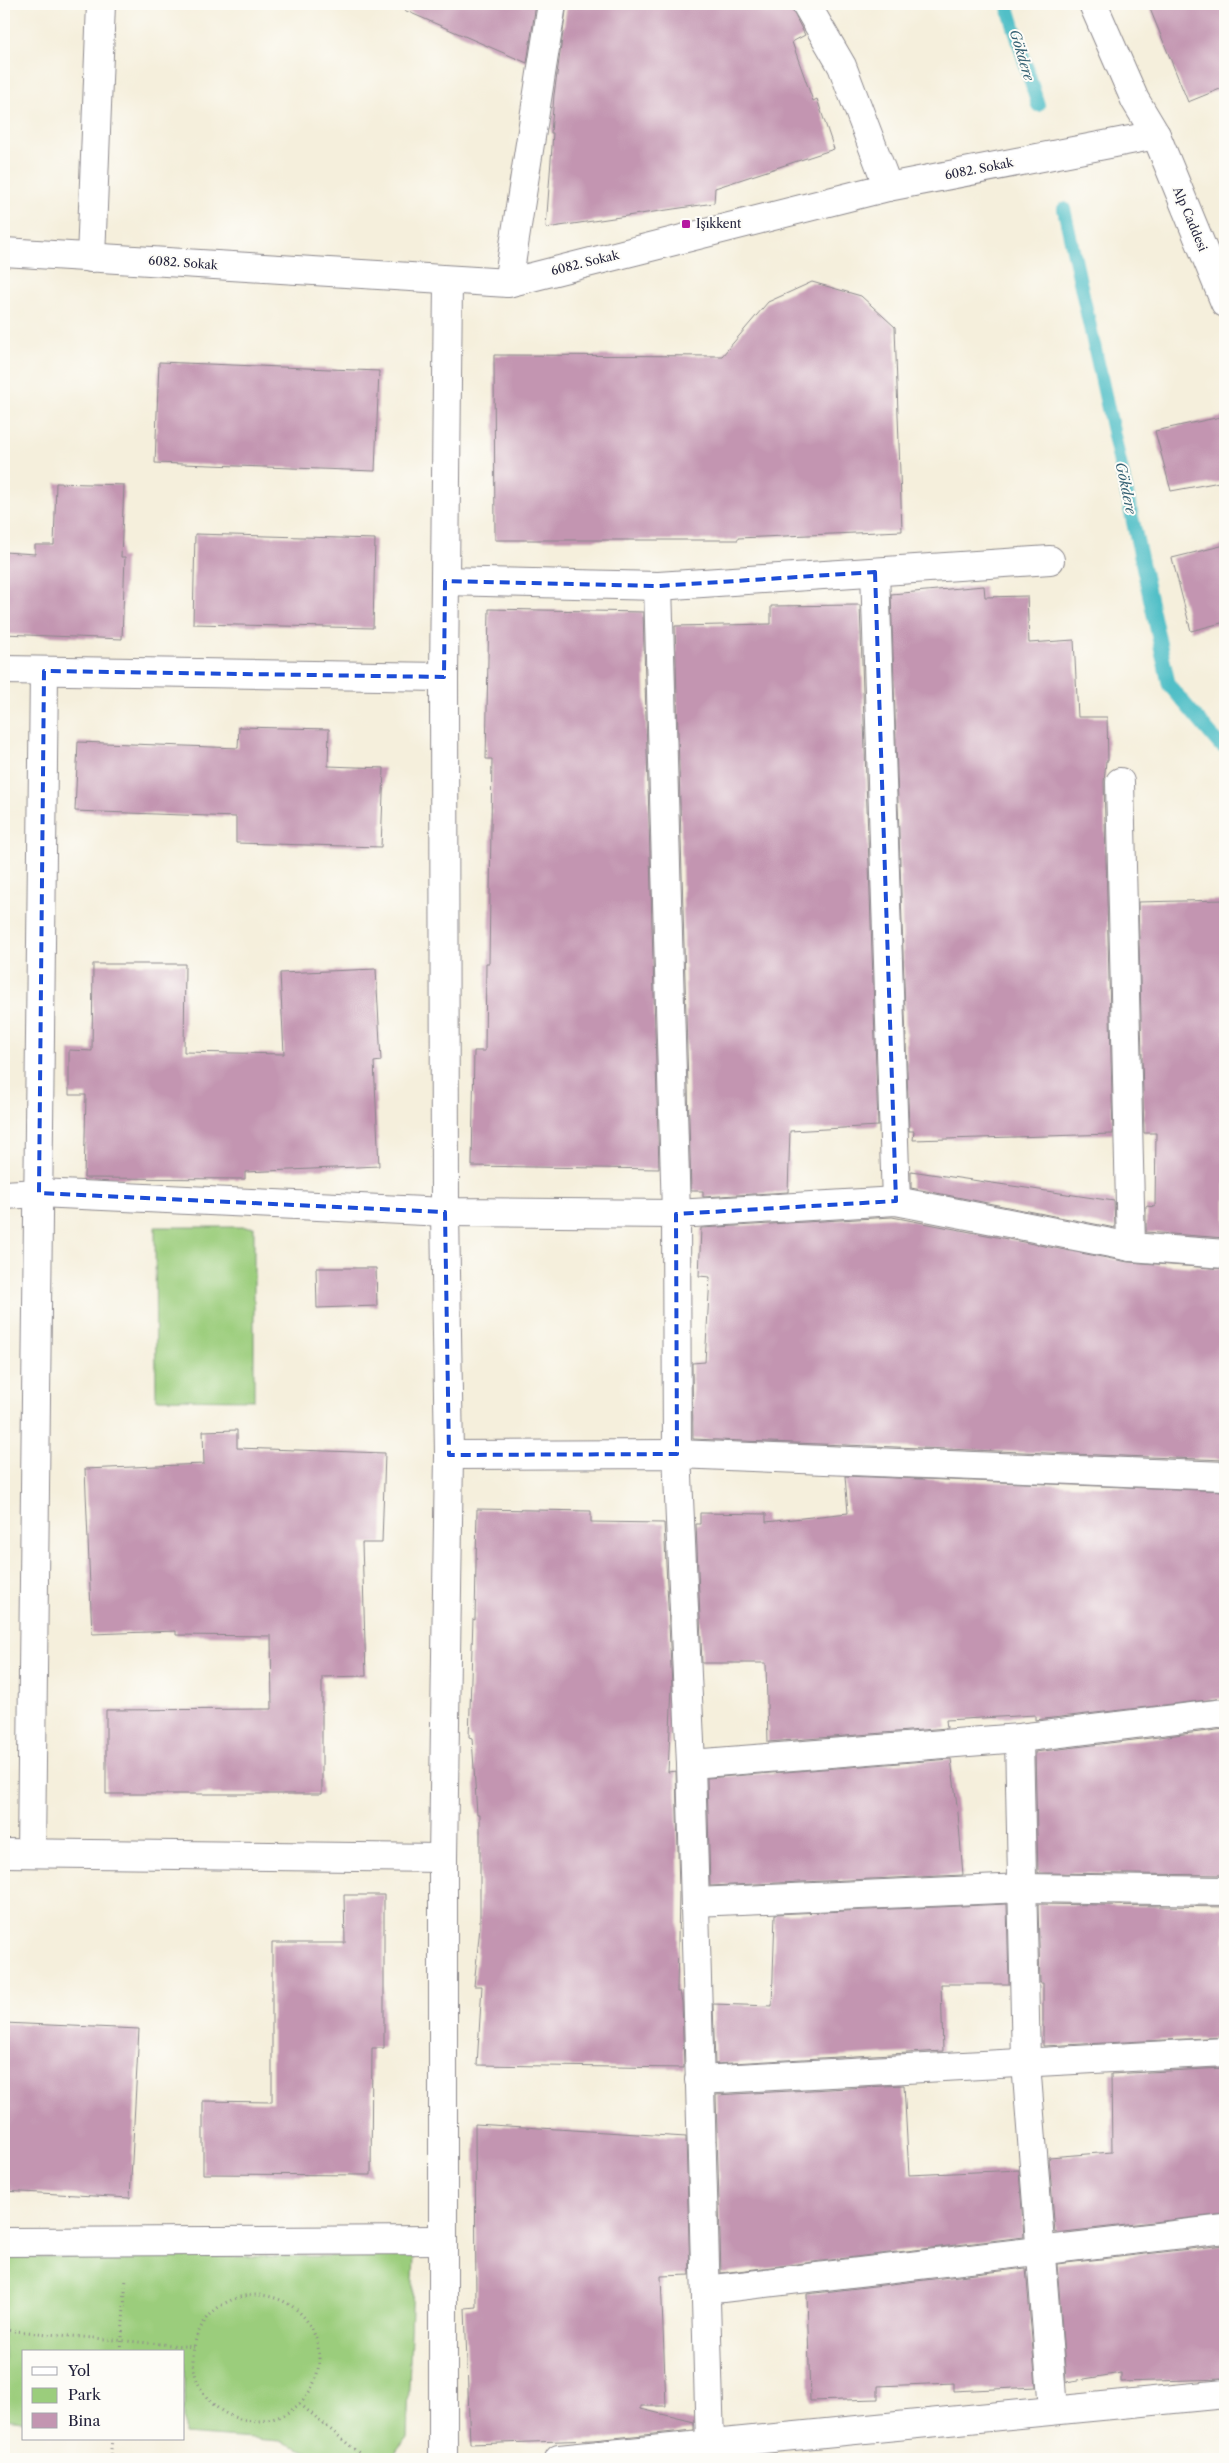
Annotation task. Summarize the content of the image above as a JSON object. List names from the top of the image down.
{
  "streets": {
    "street": ["6082. Sokak", "Alp Caddesi"]
  },
  "crossings": [
    ["6082. Sokak", "Alp Caddesi"]
  ],
  "water": ["Gökdere"],
  "places": {
    "transit": ["Işıkkent"]
  },
  "legend": ["Yol", "Park", "Bina"]
}
